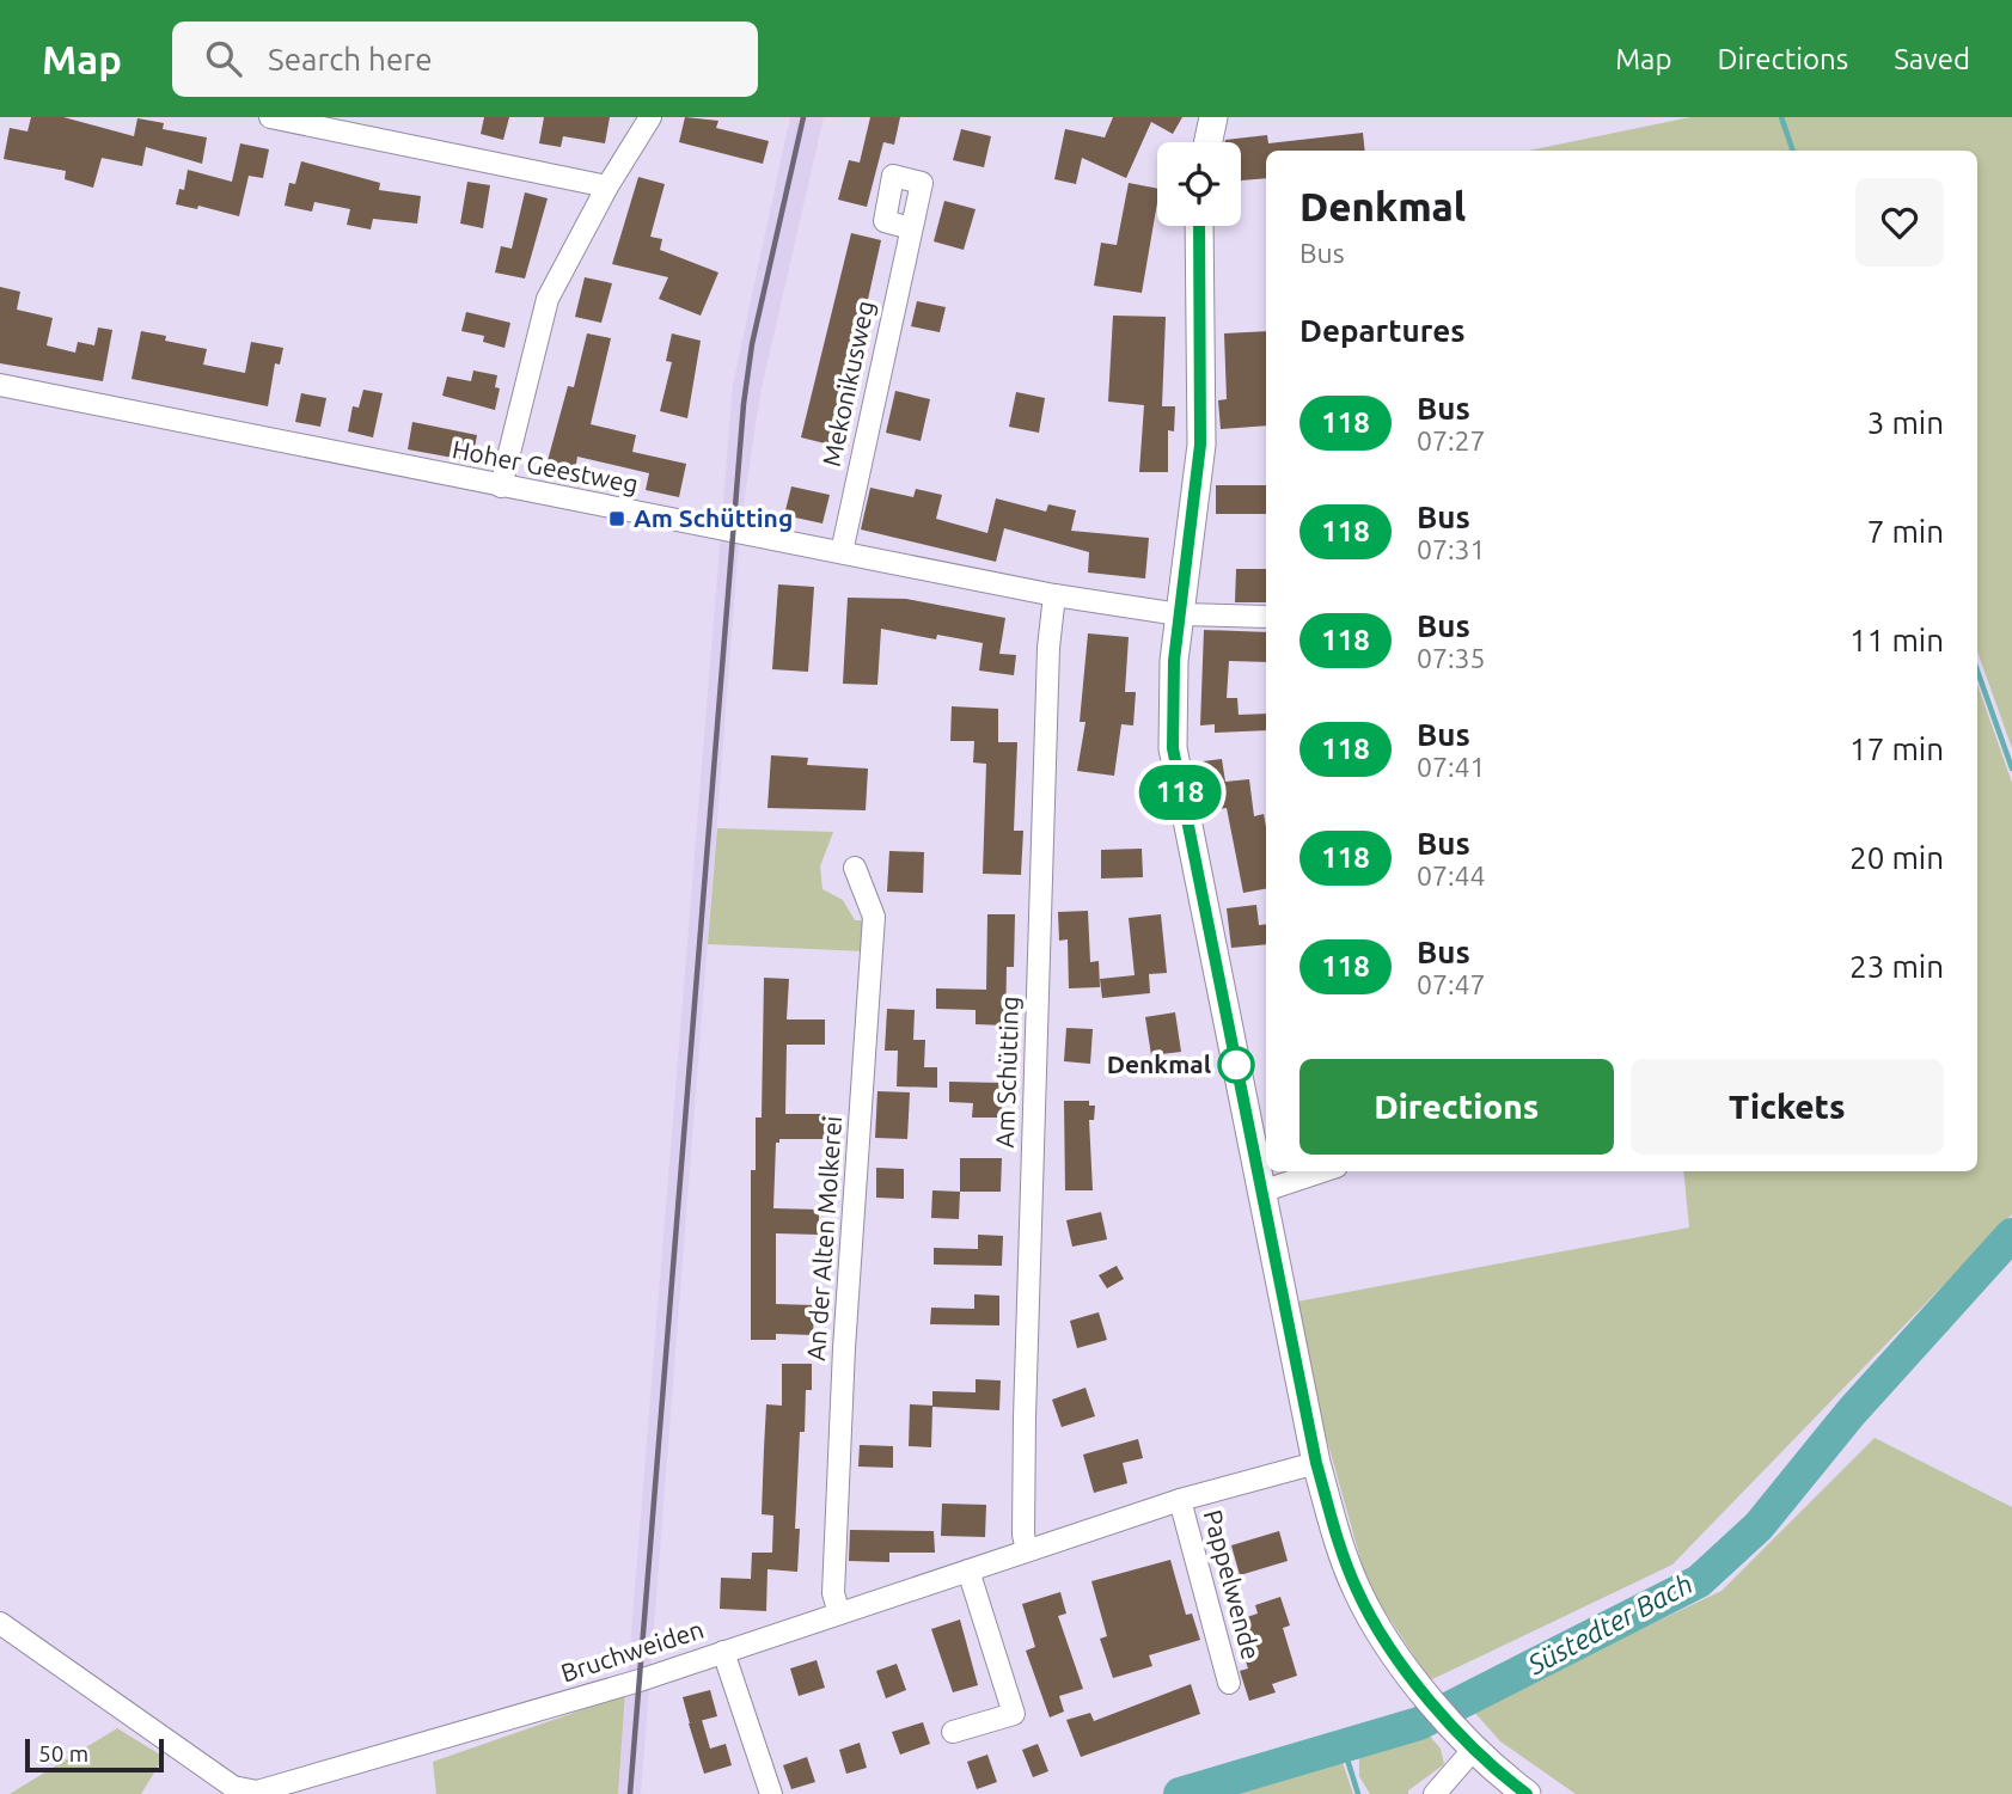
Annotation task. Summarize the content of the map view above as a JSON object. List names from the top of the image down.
{
  "streets": {
    "street": [
      "Mekonikusweg",
      "Hoher Geestweg",
      "Am Schütting",
      "An der Alten Molkerei",
      "Pappelwende",
      "Bruchweiden"
    ]
  },
  "crossings": [
    ["Mekonikusweg", "Hoher Geestweg"],
    ["Hoher Geestweg", "Am Schütting"],
    ["Am Schütting", "Bruchweiden"],
    ["An der Alten Molkerei", "Bruchweiden"],
    ["Pappelwende", "Bruchweiden"]
  ],
  "water": ["Süstedter Bach"],
  "places": {
    "transit": ["Am Schütting"],
    "other": ["Denkmal"]
  },
  "lines": ["bus line 118"],
  "scale_bar": "50 m",
  "page": {
    "header": "Map",
    "search": "Search here",
    "nav": ["Map", "Directions", "Saved"],
    "on_map": "118",
    "heading": [
      ["Denkmal", "Bus"],
      "Departures"
    ],
    "list": [
      {
        "mark": "118",
        "name": "Bus",
        "note": "07:27",
        "value": "3 min"
      },
      {
        "mark": "118",
        "name": "Bus",
        "note": "07:31",
        "value": "7 min"
      },
      {
        "mark": "118",
        "name": "Bus",
        "note": "07:35",
        "value": "11 min"
      },
      {
        "mark": "118",
        "name": "Bus",
        "note": "07:41",
        "value": "17 min"
      },
      {
        "mark": "118",
        "name": "Bus",
        "note": "07:44",
        "value": "20 min"
      },
      {
        "mark": "118",
        "name": "Bus",
        "note": "07:47",
        "value": "23 min"
      }
    ],
    "buttons": ["Directions", "Tickets"],
    "scale": "50 m"
  }
}
